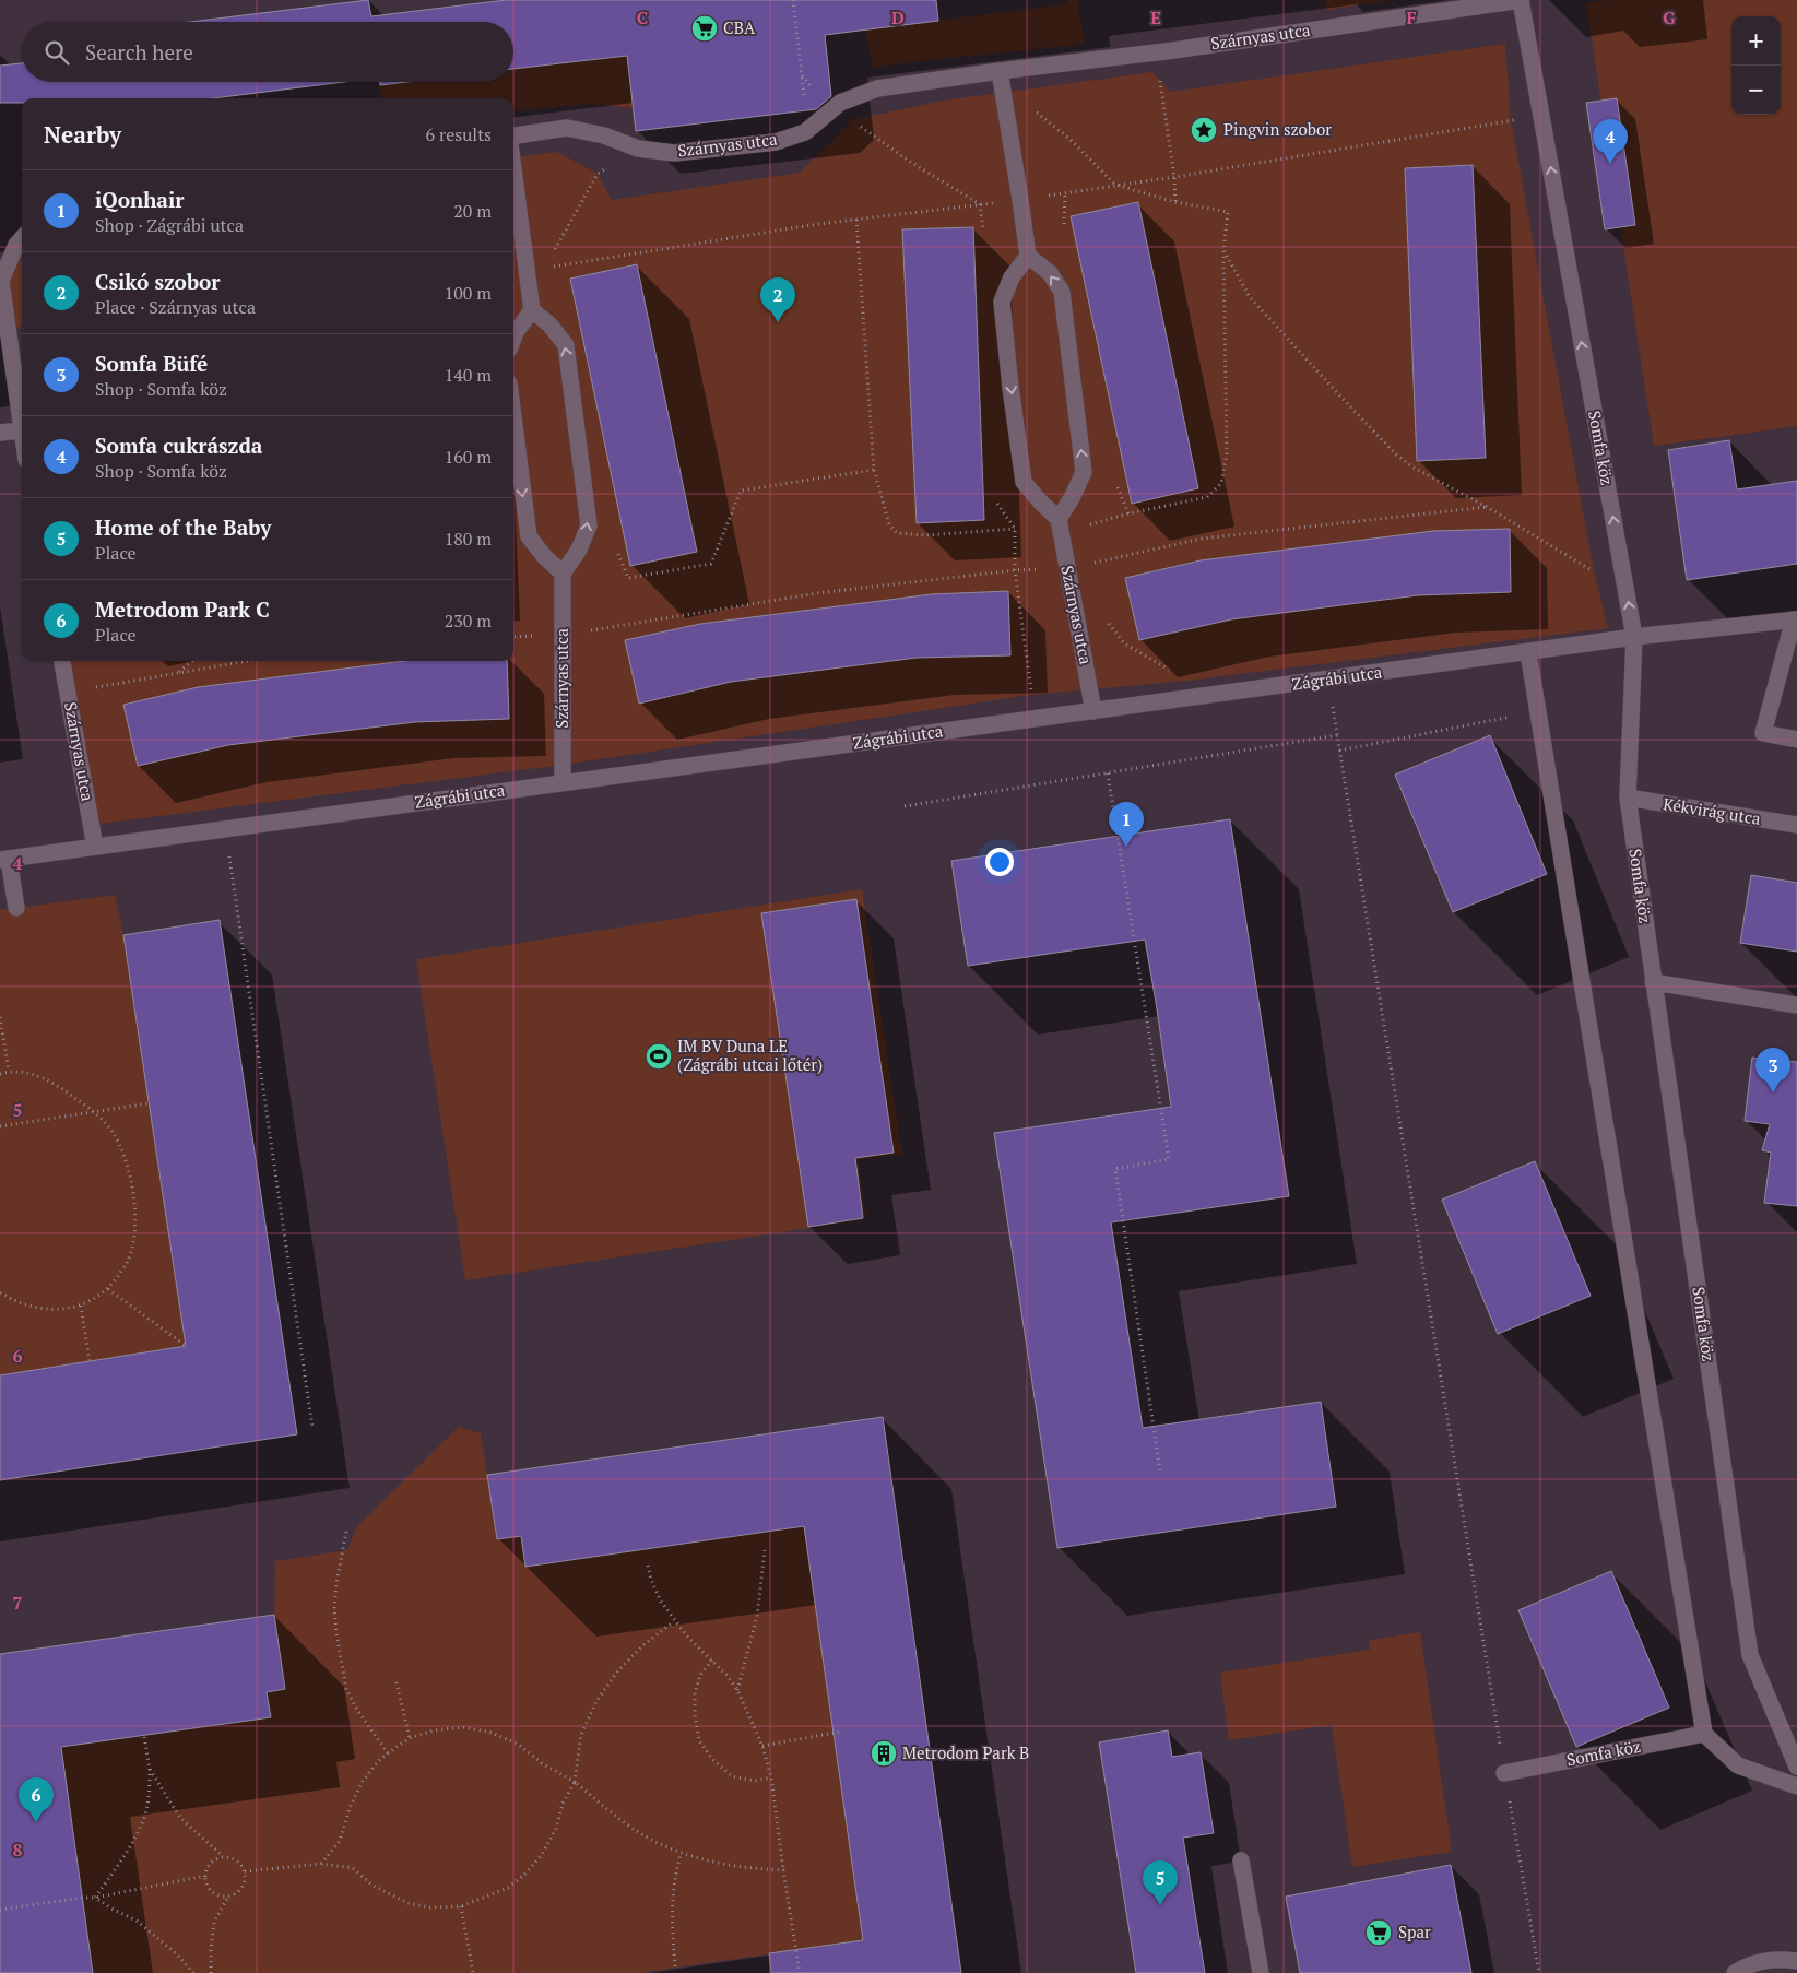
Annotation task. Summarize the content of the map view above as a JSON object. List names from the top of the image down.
{
  "streets": {
    "street": [
      "Szárnyas utca",
      "Somfa köz",
      "Zágrábi utca",
      "Kékvirág utca"
    ]
  },
  "crossings": [
    ["Szárnyas utca", "Somfa köz"],
    ["Szárnyas utca", "Zágrábi utca"],
    ["Somfa köz", "Zágrábi utca"],
    ["Somfa köz", "Kékvirág utca"]
  ],
  "places": {
    "supermarket": ["CBA", "Spar"],
    "place": ["Pingvin szobor"],
    "sports": ["IM BV Duna LE (Zágrábi utcai lőtér)"],
    "building": ["Metrodom Park B"]
  },
  "page": {
    "map_buttons": ["+", "−"],
    "search": "Search here",
    "heading": ["Nearby", "6 results"],
    "pins": [
      "4",
      "2",
      "1",
      "3",
      "6",
      "5"
    ],
    "list": [
      {
        "mark": "1",
        "name": "iQonhair",
        "note": "Shop · Zágrábi utca",
        "value": "20 m"
      },
      {
        "mark": "2",
        "name": "Csikó szobor",
        "note": "Place · Szárnyas utca",
        "value": "100 m"
      },
      {
        "mark": "3",
        "name": "Somfa Büfé",
        "note": "Shop · Somfa köz",
        "value": "140 m"
      },
      {
        "mark": "4",
        "name": "Somfa cukrászda",
        "note": "Shop · Somfa köz",
        "value": "160 m"
      },
      {
        "mark": "5",
        "name": "Home of the Baby",
        "note": "Place",
        "value": "180 m"
      },
      {
        "mark": "6",
        "name": "Metrodom Park C",
        "note": "Place",
        "value": "230 m"
      }
    ]
  },
  "grid": {
    "columns": [
      "C",
      "D",
      "E",
      "F",
      "G"
    ],
    "rows": [
      "4",
      "5",
      "6",
      "7",
      "8"
    ]
  }
}
